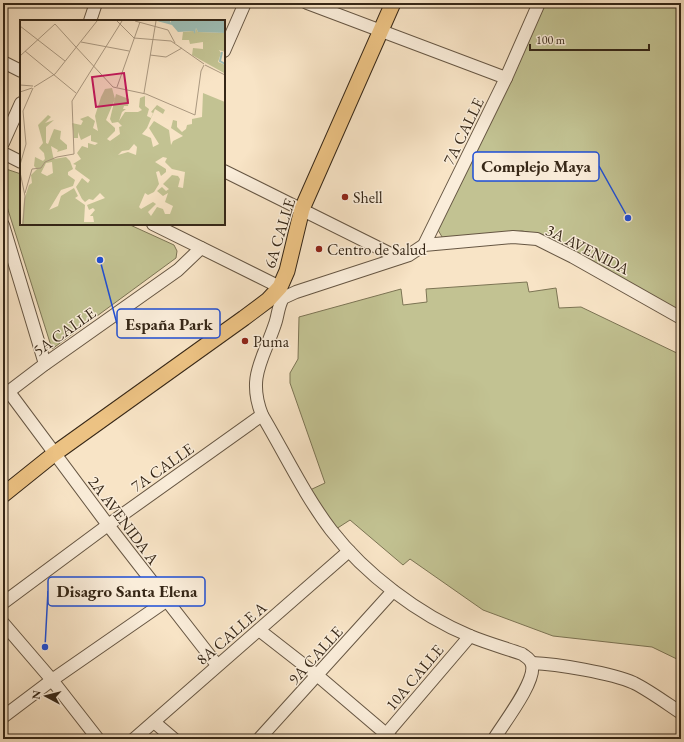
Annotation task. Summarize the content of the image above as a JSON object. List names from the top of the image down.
{
  "streets": {
    "main road": ["6A CALLE"],
    "street": [
      "7A CALLE",
      "3A AVENIDA",
      "5A CALLE",
      "2A AVENIDA A",
      "8A CALLE A",
      "9A CALLE",
      "10A CALLE"
    ]
  },
  "crossings": [
    ["7A CALLE", "3A AVENIDA"],
    ["7A CALLE", "2A AVENIDA A"],
    ["6A CALLE", "2A AVENIDA A"],
    ["5A CALLE", "2A AVENIDA A"],
    ["2A AVENIDA A", "8A CALLE A"]
  ],
  "places": [
    "Shell",
    "Complejo Maya",
    "Centro de Salud",
    "España Park",
    "Puma",
    "Disagro Santa Elena"
  ],
  "scale_bar": "100 m",
  "north": "left"
}
